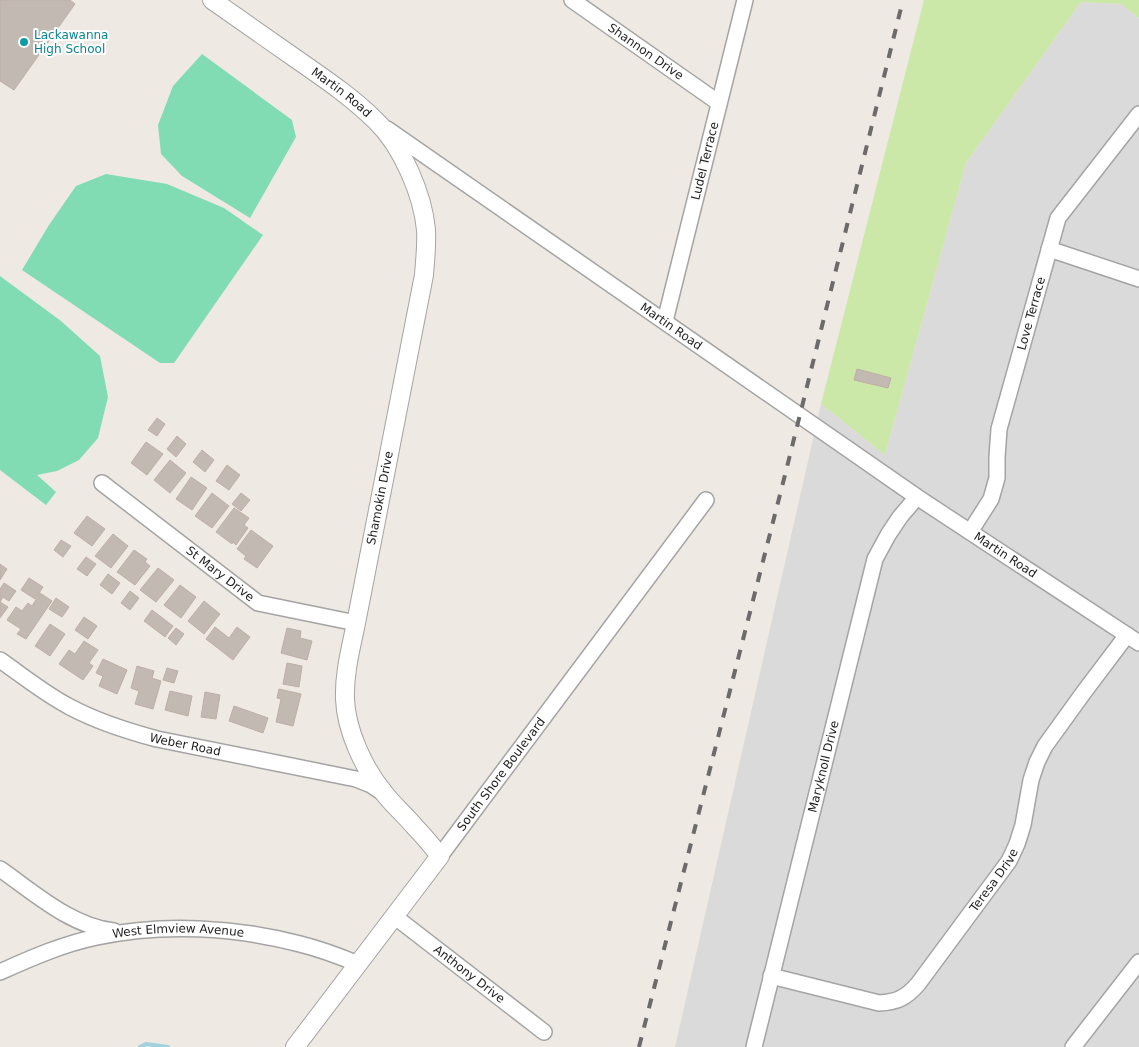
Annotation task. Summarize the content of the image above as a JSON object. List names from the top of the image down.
{
  "streets": {
    "street": [
      "Shannon Drive",
      "Martin Road",
      "Ludel Terrace",
      "Love Terrace",
      "Shamokin Drive",
      "St Mary Drive",
      "Weber Road",
      "Maryknoll Drive",
      "South Shore Boulevard",
      "Teresa Drive",
      "West Elmview Avenue",
      "Anthony Drive"
    ]
  },
  "crossings": [
    ["Shannon Drive", "Ludel Terrace"],
    ["Martin Road", "Ludel Terrace"],
    ["Martin Road", "Love Terrace"],
    ["Martin Road", "Shamokin Drive"],
    ["Martin Road", "Maryknoll Drive"],
    ["Martin Road", "Teresa Drive"],
    ["Shamokin Drive", "St Mary Drive"],
    ["Shamokin Drive", "Weber Road"],
    ["Shamokin Drive", "South Shore Boulevard"],
    ["Maryknoll Drive", "Teresa Drive"],
    ["South Shore Boulevard", "West Elmview Avenue"],
    ["South Shore Boulevard", "Anthony Drive"]
  ],
  "places": ["Lackawanna High School"]
}
